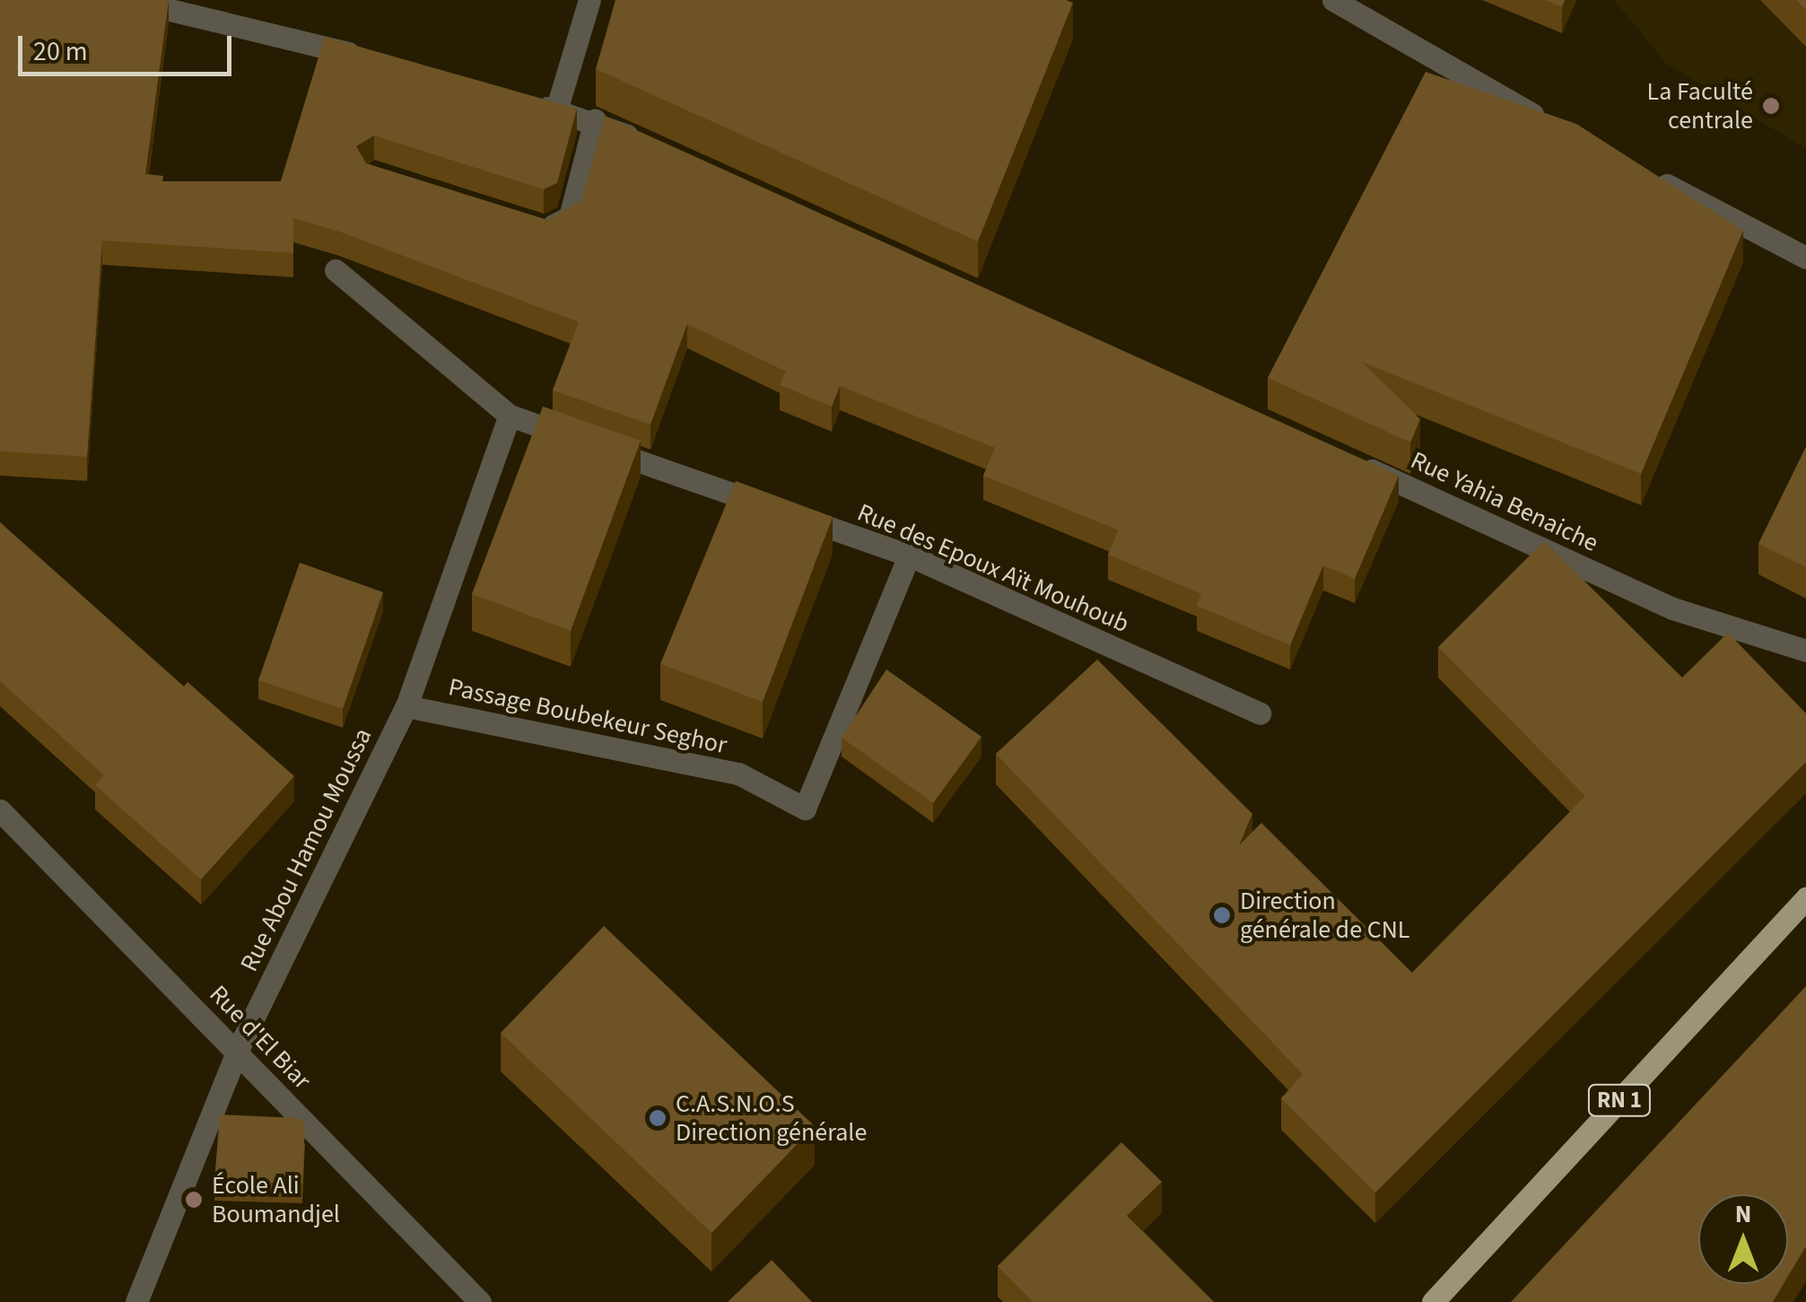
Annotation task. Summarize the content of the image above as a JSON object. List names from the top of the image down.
{
  "streets": {
    "main road": ["RN 1"],
    "street": [
      "Rue Yahia Benaiche",
      "Rue des Epoux Aït Mouhoub",
      "Passage Boubekeur Seghor",
      "Rue Abou Hamou Moussa",
      "Rue d'El Biar"
    ]
  },
  "crossings": [
    ["Rue des Epoux Aït Mouhoub", "Passage Boubekeur Seghor"],
    ["Rue des Epoux Aït Mouhoub", "Rue Abou Hamou Moussa"],
    ["Passage Boubekeur Seghor", "Rue Abou Hamou Moussa"],
    ["Rue Abou Hamou Moussa", "Rue d'El Biar"]
  ],
  "places": [
    "La Faculté centrale",
    "Direction générale de CNL",
    "C.A.S.N.O.S Direction générale",
    "École Ali Boumandjel"
  ],
  "scale_bar": "20 m",
  "north": "top"
}
